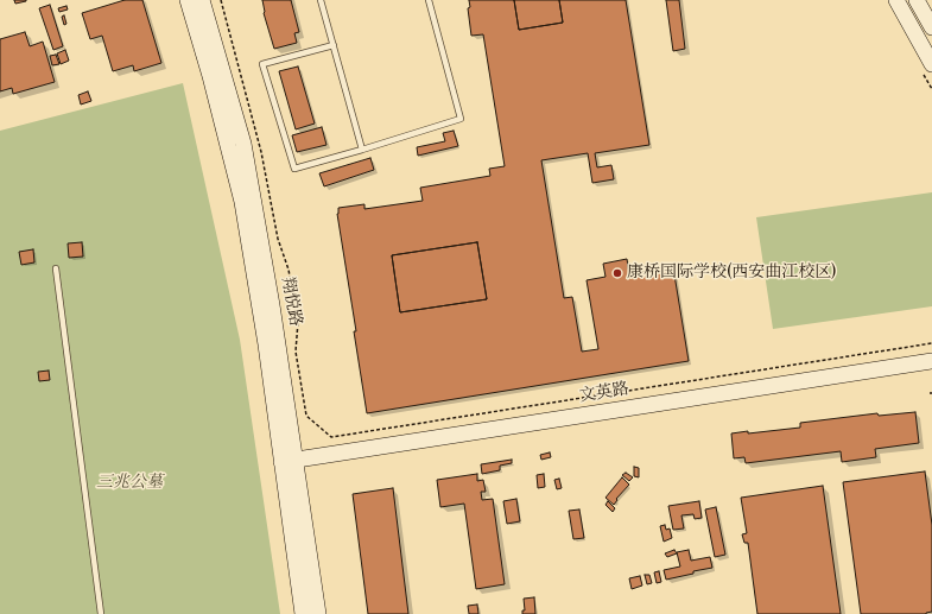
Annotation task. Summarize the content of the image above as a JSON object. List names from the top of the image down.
{
  "streets": {
    "street": ["翔悦路", "文英路"]
  },
  "crossings": [
    ["翔悦路", "文英路"]
  ],
  "parks": ["三兆公墓"],
  "places": ["康桥国际学校(西安曲江校区)"]
}
